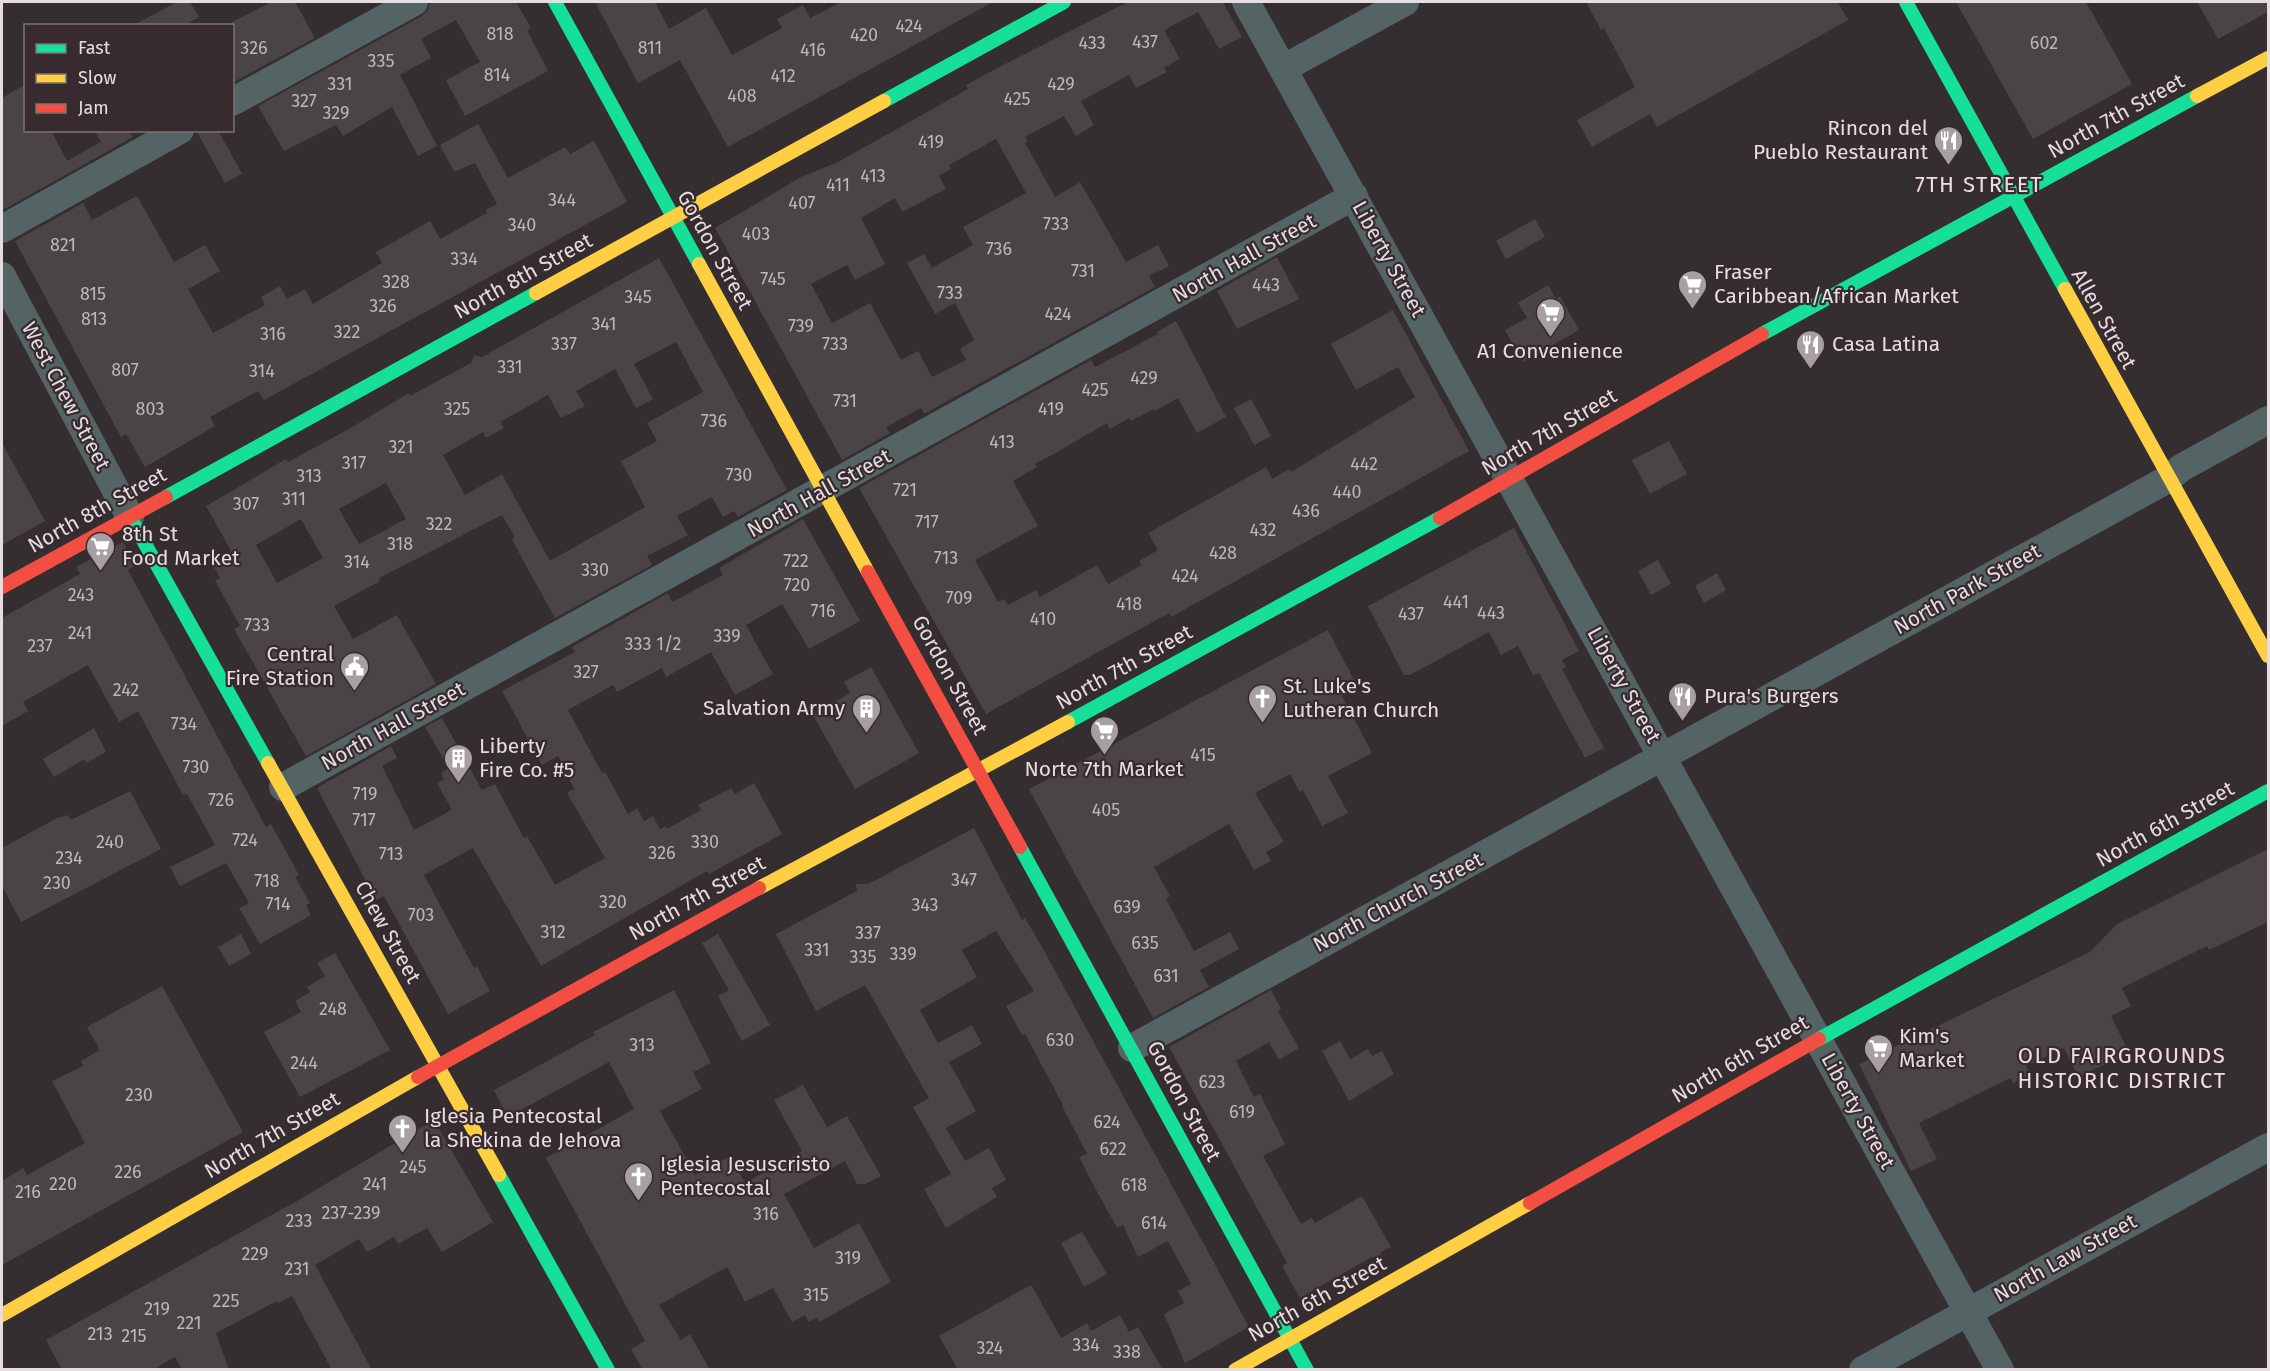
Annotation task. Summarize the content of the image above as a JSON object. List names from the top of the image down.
{
  "streets": {
    "street": [
      "North 7th Street",
      "Gordon Street",
      "North Hall Street",
      "Liberty Street",
      "North 8th Street",
      "Allen Street",
      "West Chew Street",
      "North Park Street",
      "North 6th Street",
      "North Church Street",
      "Chew Street",
      "North Law Street"
    ]
  },
  "crossings": [
    ["North 7th Street", "Gordon Street"],
    ["North 7th Street", "Liberty Street"],
    ["North 7th Street", "Allen Street"],
    ["North 7th Street", "Chew Street"],
    ["Gordon Street", "North Hall Street"],
    ["Gordon Street", "North 8th Street"],
    ["Gordon Street", "North 6th Street"],
    ["Gordon Street", "North Church Street"],
    ["North Hall Street", "Liberty Street"],
    ["North Hall Street", "Chew Street"],
    ["Liberty Street", "North Park Street"],
    ["Liberty Street", "North 6th Street"],
    ["Liberty Street", "North Church Street"],
    ["Liberty Street", "North Law Street"],
    ["North 8th Street", "West Chew Street"],
    ["North 8th Street", "Chew Street"],
    ["Allen Street", "North Park Street"],
    ["West Chew Street", "Chew Street"],
    ["North Park Street", "North Church Street"]
  ],
  "districts": ["7TH STREET", "OLD FAIRGROUNDS HISTORIC DISTRICT"],
  "places": {
    "restaurant": ["Rincon del Pueblo Restaurant", "Casa Latina", "Pura's Burgers"],
    "supermarket": [
      "Fraser Caribbean/African Market",
      "A1 Convenience",
      "8th St Food Market",
      "Norte 7th Market",
      "Kim's Market"
    ],
    "public building": ["Central Fire Station"],
    "church": ["St. Luke's Lutheran Church", "Iglesia Pentecostal la Shekina de Jehova", "Iglesia Jesuscristo Pentecostal"],
    "building": ["Salvation Army", "Liberty Fire Co. #5"]
  },
  "house_numbers": [
    "424",
    "818",
    "420",
    "437",
    "433",
    "602",
    "326",
    "811",
    "416",
    "335",
    "814",
    "412",
    "331",
    "429",
    "408",
    "425",
    "327",
    "329",
    "419",
    "413",
    "411",
    "344",
    "407",
    "733",
    "340",
    "403",
    "821",
    "736",
    "334",
    "731",
    "745",
    "328",
    "443",
    "733",
    "815",
    "345",
    "326",
    "424",
    "813",
    "341",
    "739",
    "322",
    "316",
    "337",
    "733",
    "331",
    "807",
    "314",
    "429",
    "425",
    "731",
    "803",
    "325",
    "419",
    "736",
    "413",
    "321",
    "317",
    "442",
    "730",
    "313",
    "721",
    "440",
    "311",
    "307",
    "436",
    "717",
    "322",
    "432",
    "318",
    "428",
    "713",
    "722",
    "314",
    "330",
    "424",
    "720",
    "243",
    "709",
    "441",
    "418",
    "716",
    "443",
    "437",
    "410",
    "733",
    "241",
    "339",
    "333 1/2",
    "237",
    "327",
    "242",
    "734",
    "415",
    "730",
    "719",
    "726",
    "405",
    "717",
    "724",
    "240",
    "330",
    "326",
    "713",
    "234",
    "347",
    "718",
    "230",
    "320",
    "714",
    "343",
    "639",
    "703",
    "312",
    "337",
    "635",
    "331",
    "339",
    "335",
    "631",
    "248",
    "630",
    "313",
    "244",
    "623",
    "230",
    "619",
    "624",
    "622",
    "245",
    "226",
    "220",
    "241",
    "618",
    "216",
    "237-239",
    "316",
    "233",
    "614",
    "229",
    "319",
    "231",
    "315",
    "225",
    "219",
    "221",
    "213",
    "215",
    "334",
    "324",
    "338"
  ],
  "legend": ["Fast", "Slow", "Jam"]
}
